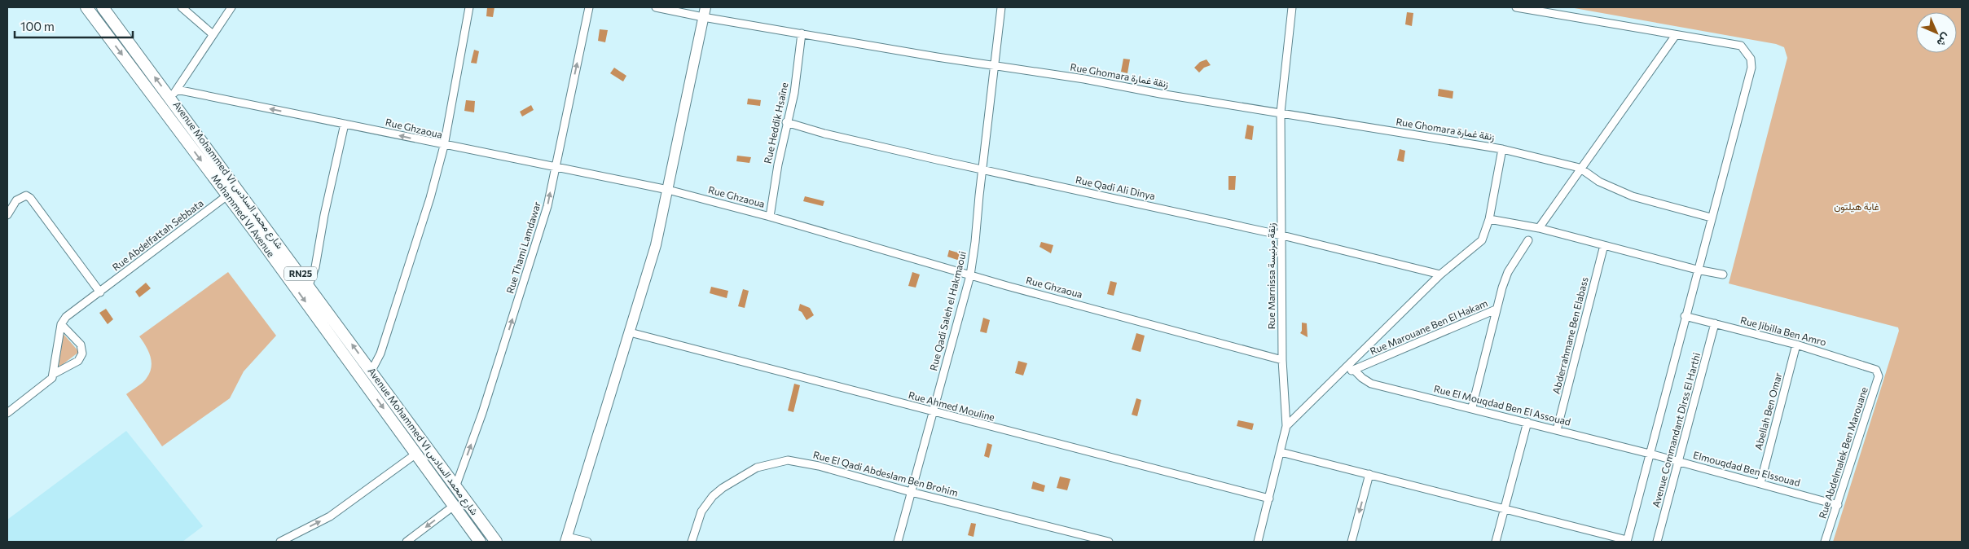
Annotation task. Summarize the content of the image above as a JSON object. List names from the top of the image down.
{
  "streets": {
    "main road": ["Avenue Mohammed VI شارع محمد السادس", "Mohammed VI Avenue", "RN25"],
    "street": [
      "Rue Ghomara زنقة غمارة",
      "Rue Heddik Hsaïne",
      "Rue Ghzaoua",
      "Rue Qadi Ali Dinya",
      "Rue Abdelfattah Sebbata",
      "Rue Thami Lamdawar",
      "Rue Marnissa زنقة مرنيسة",
      "Rue Qadi Saleh el Hakmaoui",
      "Rue Marouane Ben El Hakam",
      "Rue Jibilla Ben Amro",
      "Abderrahmane Ben Elabass",
      "Rue El Mouqdad Ben El Assouad",
      "Rue Ahmed Mouline",
      "Abellah Ben Omar",
      "Avenue Commandant Dirss El Harthi",
      "Rue Abdelmalek Ben Marouane",
      "Elmouqdad Ben Elssouad",
      "Rue El Qadi Abdeslam Ben Brohim"
    ]
  },
  "crossings": [
    ["Rue Ghomara زنقة غمارة", "Rue Heddik Hsaïne"],
    ["Rue Ghomara زنقة غمارة", "Rue Marnissa زنقة مرنيسة"],
    ["Rue Ghomara زنقة غمارة", "Rue Qadi Saleh el Hakmaoui"],
    ["Rue Heddik Hsaïne", "Rue Ghzaoua"],
    ["Rue Heddik Hsaïne", "Rue Qadi Ali Dinya"],
    ["Rue Ghzaoua", "Avenue Mohammed VI شارع محمد السادس"],
    ["Rue Ghzaoua", "Rue Thami Lamdawar"],
    ["Rue Ghzaoua", "Rue Marnissa زنقة مرنيسة"],
    ["Rue Ghzaoua", "Rue Qadi Saleh el Hakmaoui"],
    ["Avenue Mohammed VI شارع محمد السادس", "Mohammed VI Avenue"],
    ["Avenue Mohammed VI شارع محمد السادس", "Rue Thami Lamdawar"],
    ["Rue Qadi Ali Dinya", "Rue Marnissa زنقة مرنيسة"],
    ["Rue Qadi Ali Dinya", "Rue Qadi Saleh el Hakmaoui"],
    ["Mohammed VI Avenue", "Rue Abdelfattah Sebbata"],
    ["Rue Marnissa زنقة مرنيسة", "Rue Ahmed Mouline"],
    ["Rue Qadi Saleh el Hakmaoui", "Rue Ahmed Mouline"],
    ["Rue Qadi Saleh el Hakmaoui", "Rue El Qadi Abdeslam Ben Brohim"],
    ["Rue Marouane Ben El Hakam", "Rue El Mouqdad Ben El Assouad"],
    ["Rue Jibilla Ben Amro", "Abellah Ben Omar"],
    ["Rue Jibilla Ben Amro", "Avenue Commandant Dirss El Harthi"],
    ["Rue Jibilla Ben Amro", "Rue Abdelmalek Ben Marouane"],
    ["Abderrahmane Ben Elabass", "Rue El Mouqdad Ben El Assouad"],
    ["Rue El Mouqdad Ben El Assouad", "Elmouqdad Ben Elssouad"],
    ["Abellah Ben Omar", "Elmouqdad Ben Elssouad"],
    ["Avenue Commandant Dirss El Harthi", "Elmouqdad Ben Elssouad"],
    ["Rue Abdelmalek Ben Marouane", "Elmouqdad Ben Elssouad"]
  ],
  "one_way": ["Mohammed VI Avenue", "Rue Thami Lamdawar"],
  "parks": ["غابة هيلتون"],
  "scale_bar": "100 m",
  "north": "bottom right"
}
